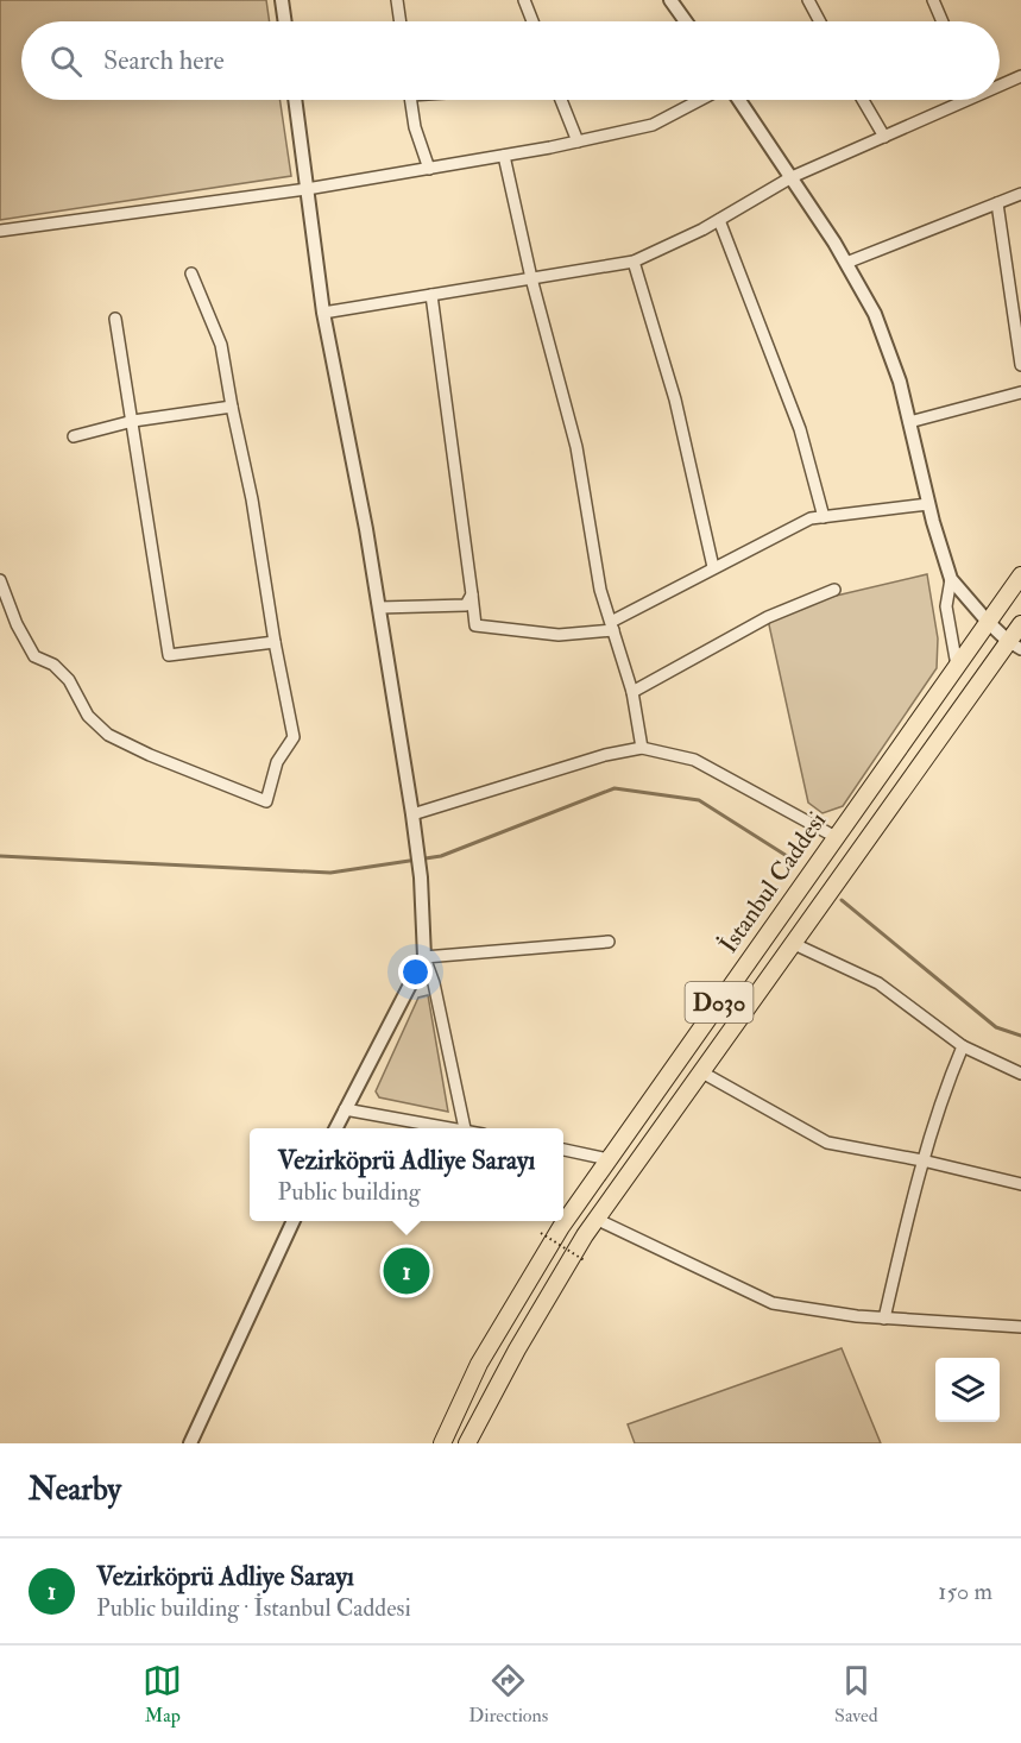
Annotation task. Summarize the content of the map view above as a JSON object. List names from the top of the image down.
{
  "streets": {
    "main road": ["İstanbul Caddesi", "D030"]
  },
  "page": {
    "search": "Search here",
    "popup": ["Vezirköprü Adliye Sarayı", "Public building"],
    "pins": "1",
    "heading": "Nearby",
    "list": [
      {
        "mark": "1",
        "name": "Vezirköprü Adliye Sarayı",
        "note": "Public building · İstanbul Caddesi",
        "value": "150 m"
      }
    ],
    "nav": ["Map", "Directions", "Saved"]
  }
}
